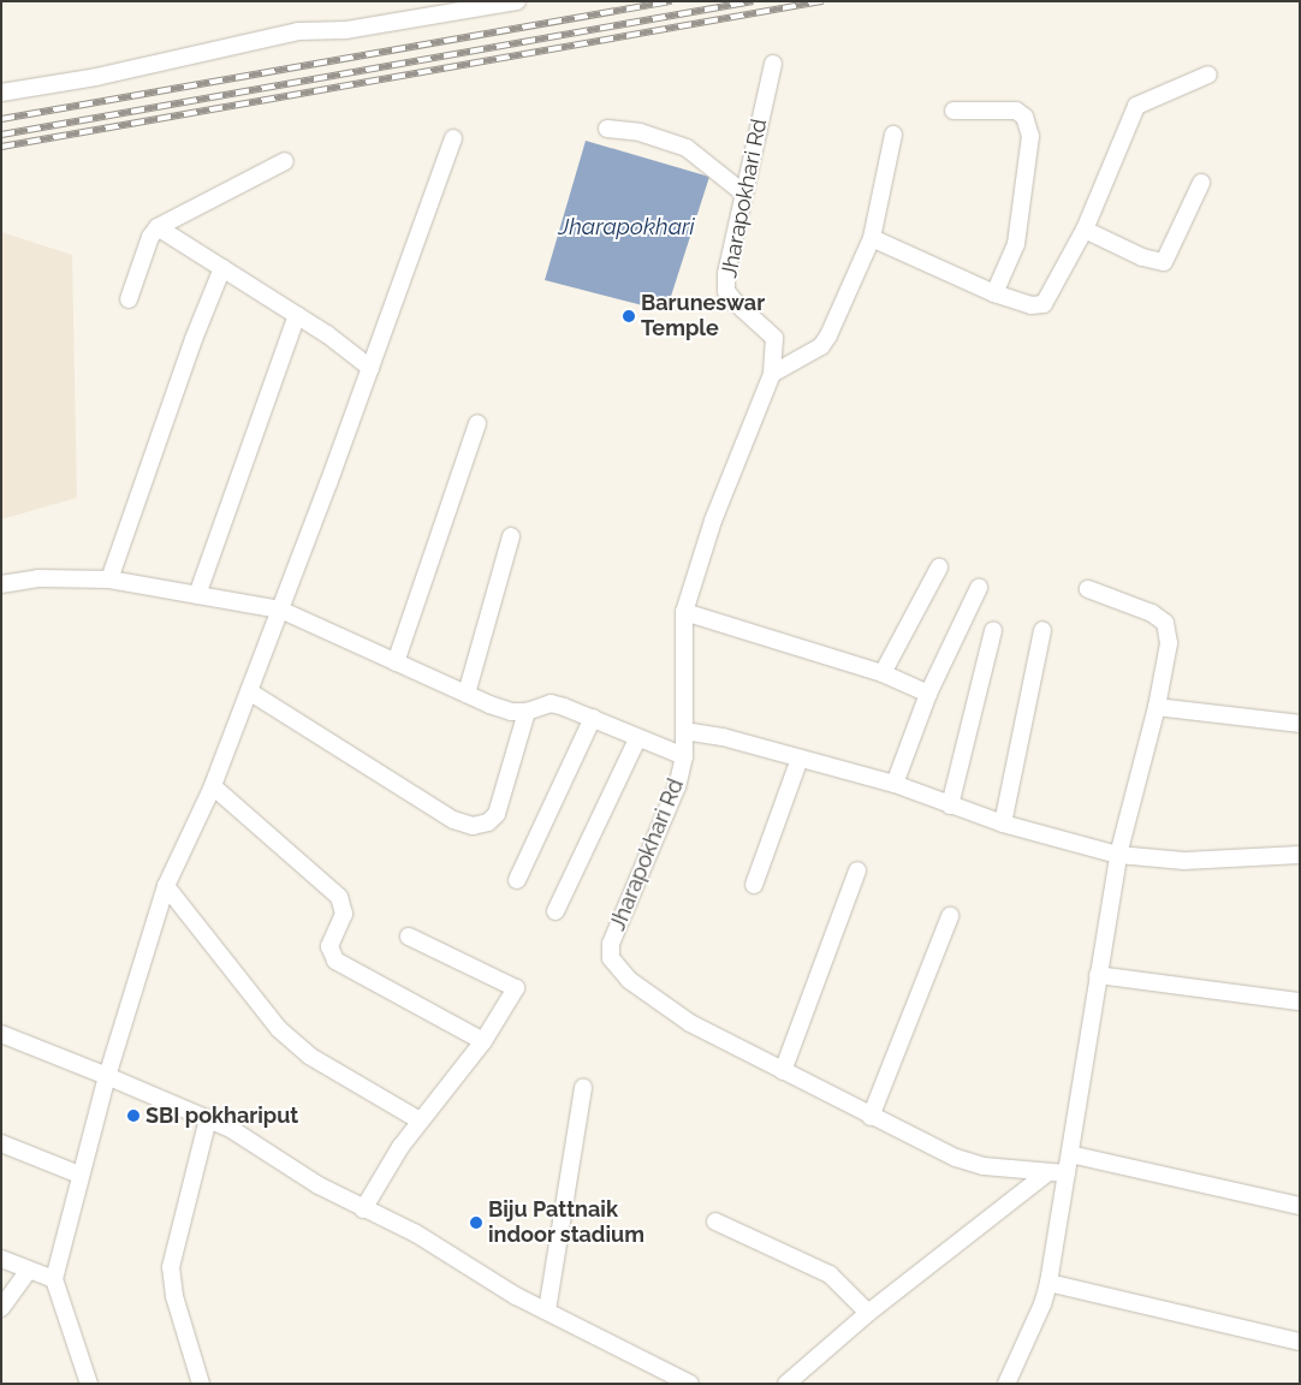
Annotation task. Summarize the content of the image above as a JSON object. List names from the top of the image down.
{
  "streets": {
    "street": ["Jharapokhari Rd"]
  },
  "water": ["Jharapokhari"],
  "places": ["Baruneswar Temple", "SBI pokhariput", "Biju Pattnaik indoor stadium"]
}
